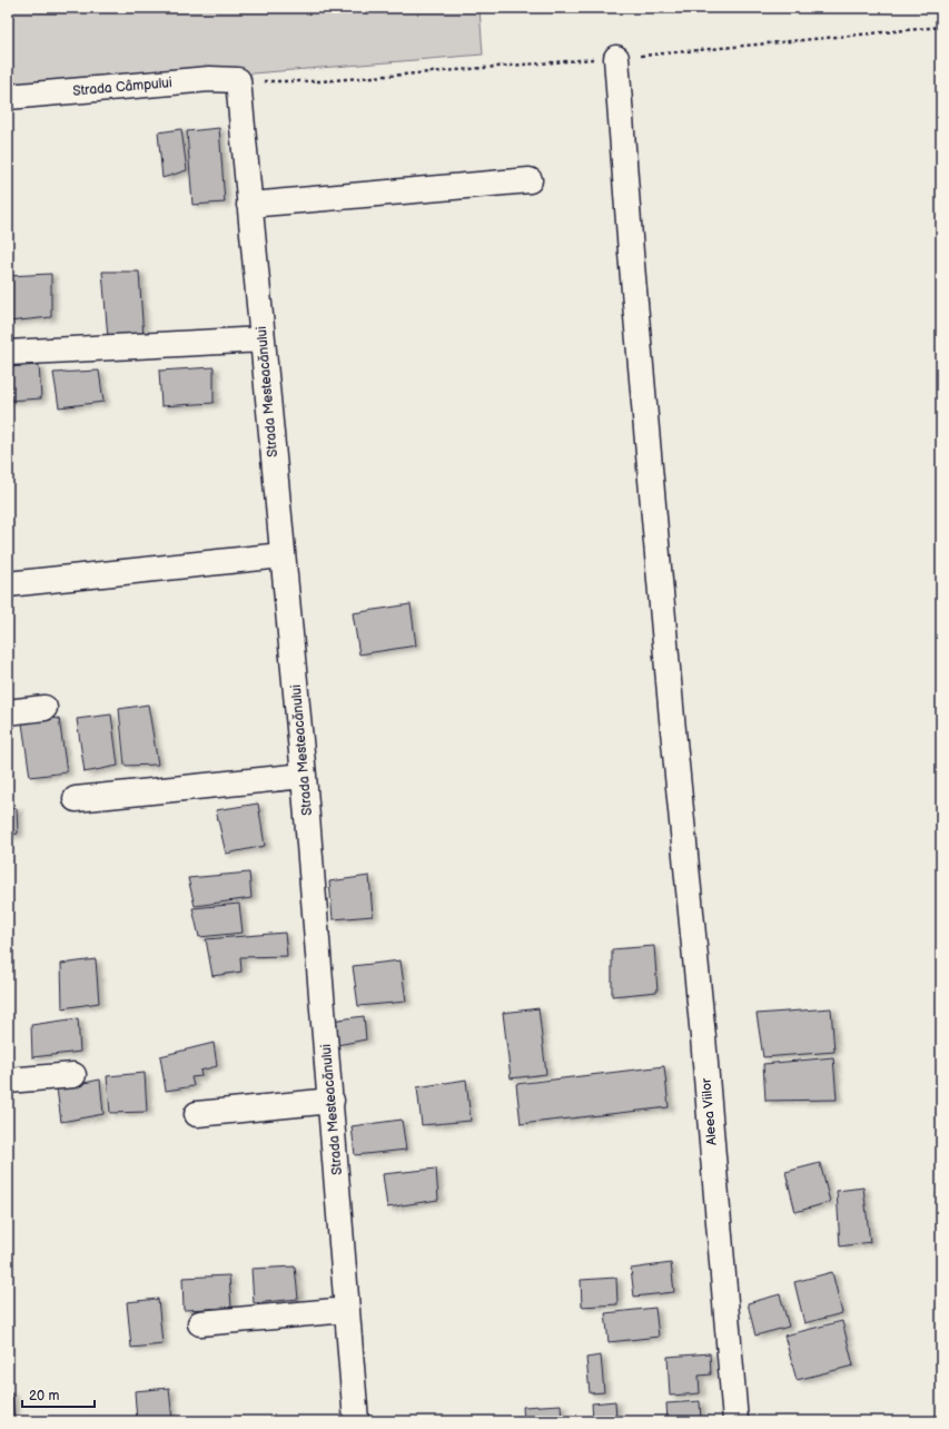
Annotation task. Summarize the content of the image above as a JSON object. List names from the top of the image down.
{
  "streets": {
    "street": ["Strada Câmpului", "Strada Mesteacănului", "Aleea Viilor"]
  },
  "crossings": [
    ["Strada Câmpului", "Strada Mesteacănului"]
  ],
  "scale_bar": "20 m"
}
